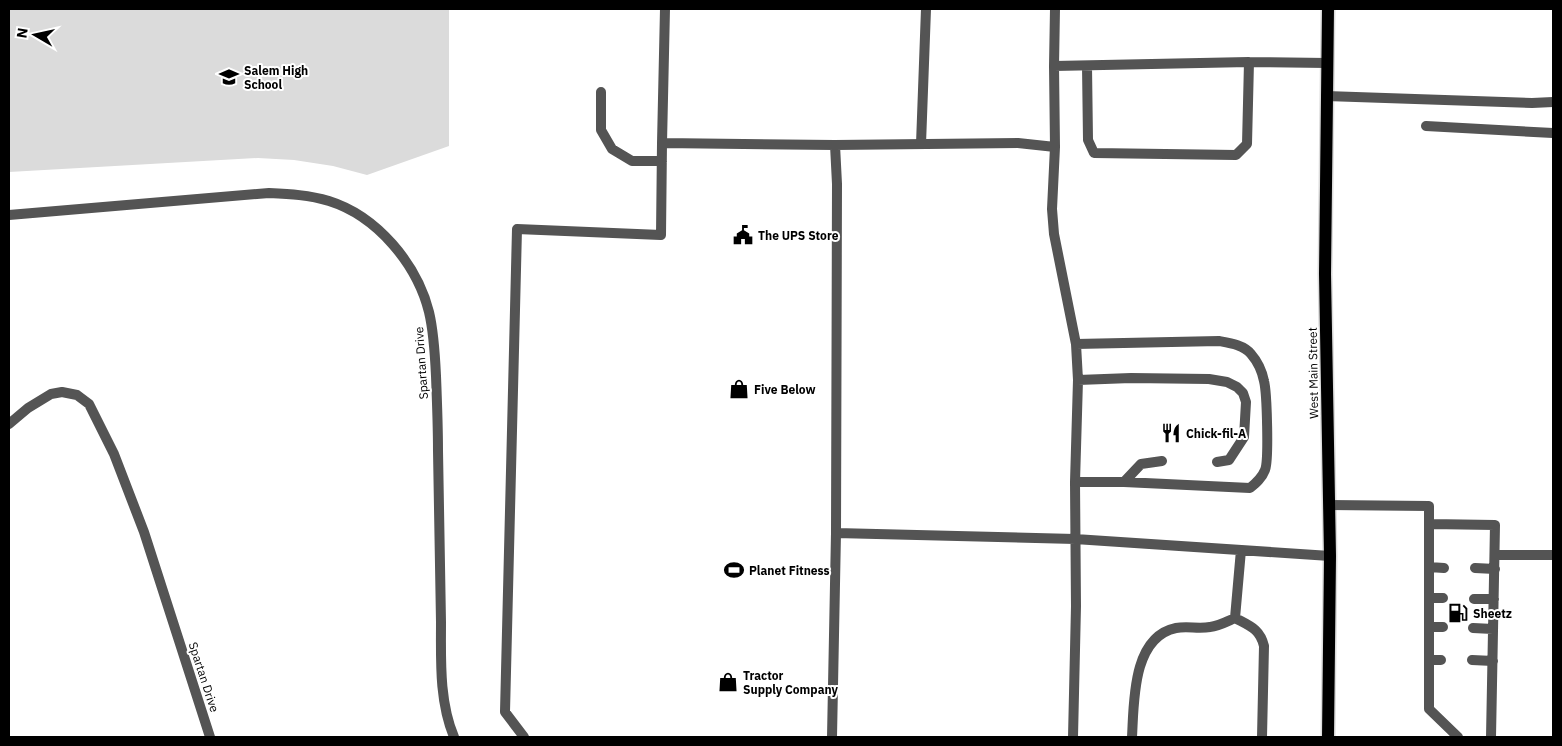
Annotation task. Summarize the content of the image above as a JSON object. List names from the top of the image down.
{
  "streets": {
    "main road": ["West Main Street"],
    "street": ["Spartan Drive"]
  },
  "places": {
    "school or university": ["Salem High School"],
    "public building": ["The UPS Store"],
    "shop": ["Five Below", "Tractor Supply Company"],
    "restaurant": ["Chick-fil-A"],
    "sports": ["Planet Fitness"],
    "fuel station": ["Sheetz"]
  },
  "north": "left"
}
